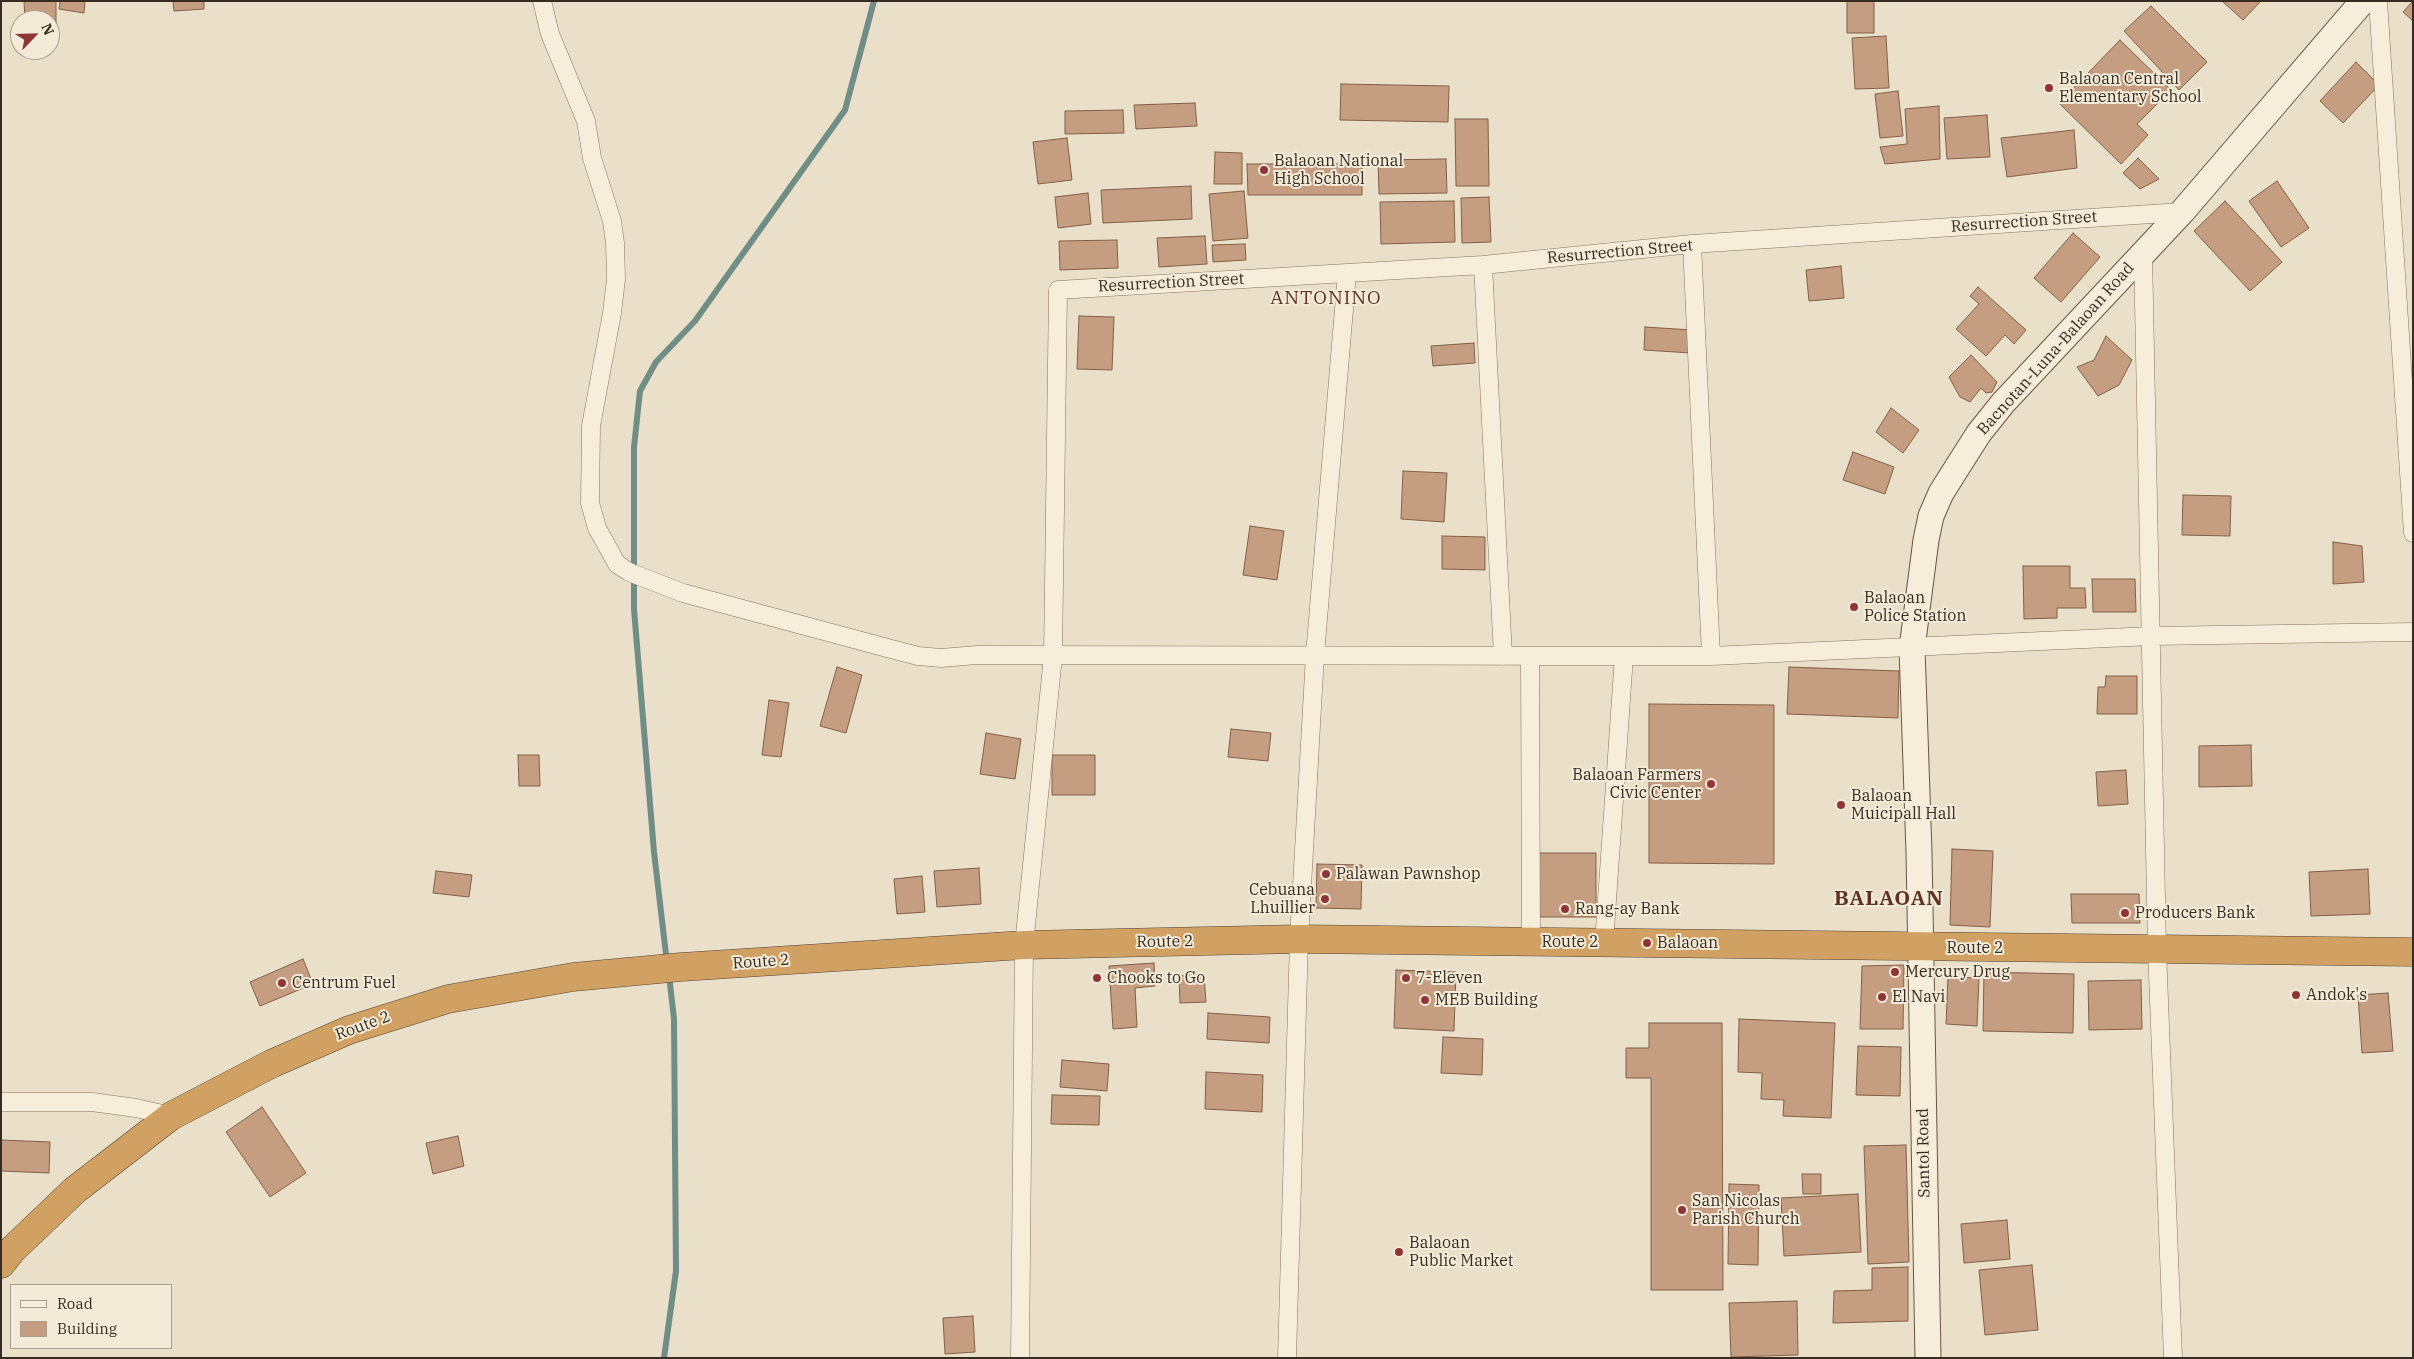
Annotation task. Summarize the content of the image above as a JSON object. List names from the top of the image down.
{
  "streets": {
    "highway": ["Route 2"],
    "main road": ["Bacnotan-Luna-Balaoan Road", "Santol Road"],
    "street": ["Resurrection Street"]
  },
  "crossings": [
    ["Resurrection Street", "Bacnotan-Luna-Balaoan Road"],
    ["Bacnotan-Luna-Balaoan Road", "Route 2"],
    ["Bacnotan-Luna-Balaoan Road", "Santol Road"],
    ["Route 2", "Santol Road"]
  ],
  "districts": ["ANTONINO", "BALAOAN"],
  "places": [
    "Balaoan Central Elementary School",
    "Balaoan National High School",
    "Balaoan Police Station",
    "Balaoan Farmers Civic Center",
    "Balaoan Muicipall Hall",
    "Palawan Pawnshop",
    "Cebuana Lhuillier",
    "Rang-ay Bank",
    "Producers Bank",
    "Balaoan",
    "Mercury Drug",
    "Chooks to Go",
    "7-Eleven",
    "Centrum Fuel",
    "Andok's",
    "El Navi",
    "MEB Building",
    "San Nicolas Parish Church",
    "Balaoan Public Market"
  ],
  "legend": ["Road", "Building"],
  "north": "top right"
}
